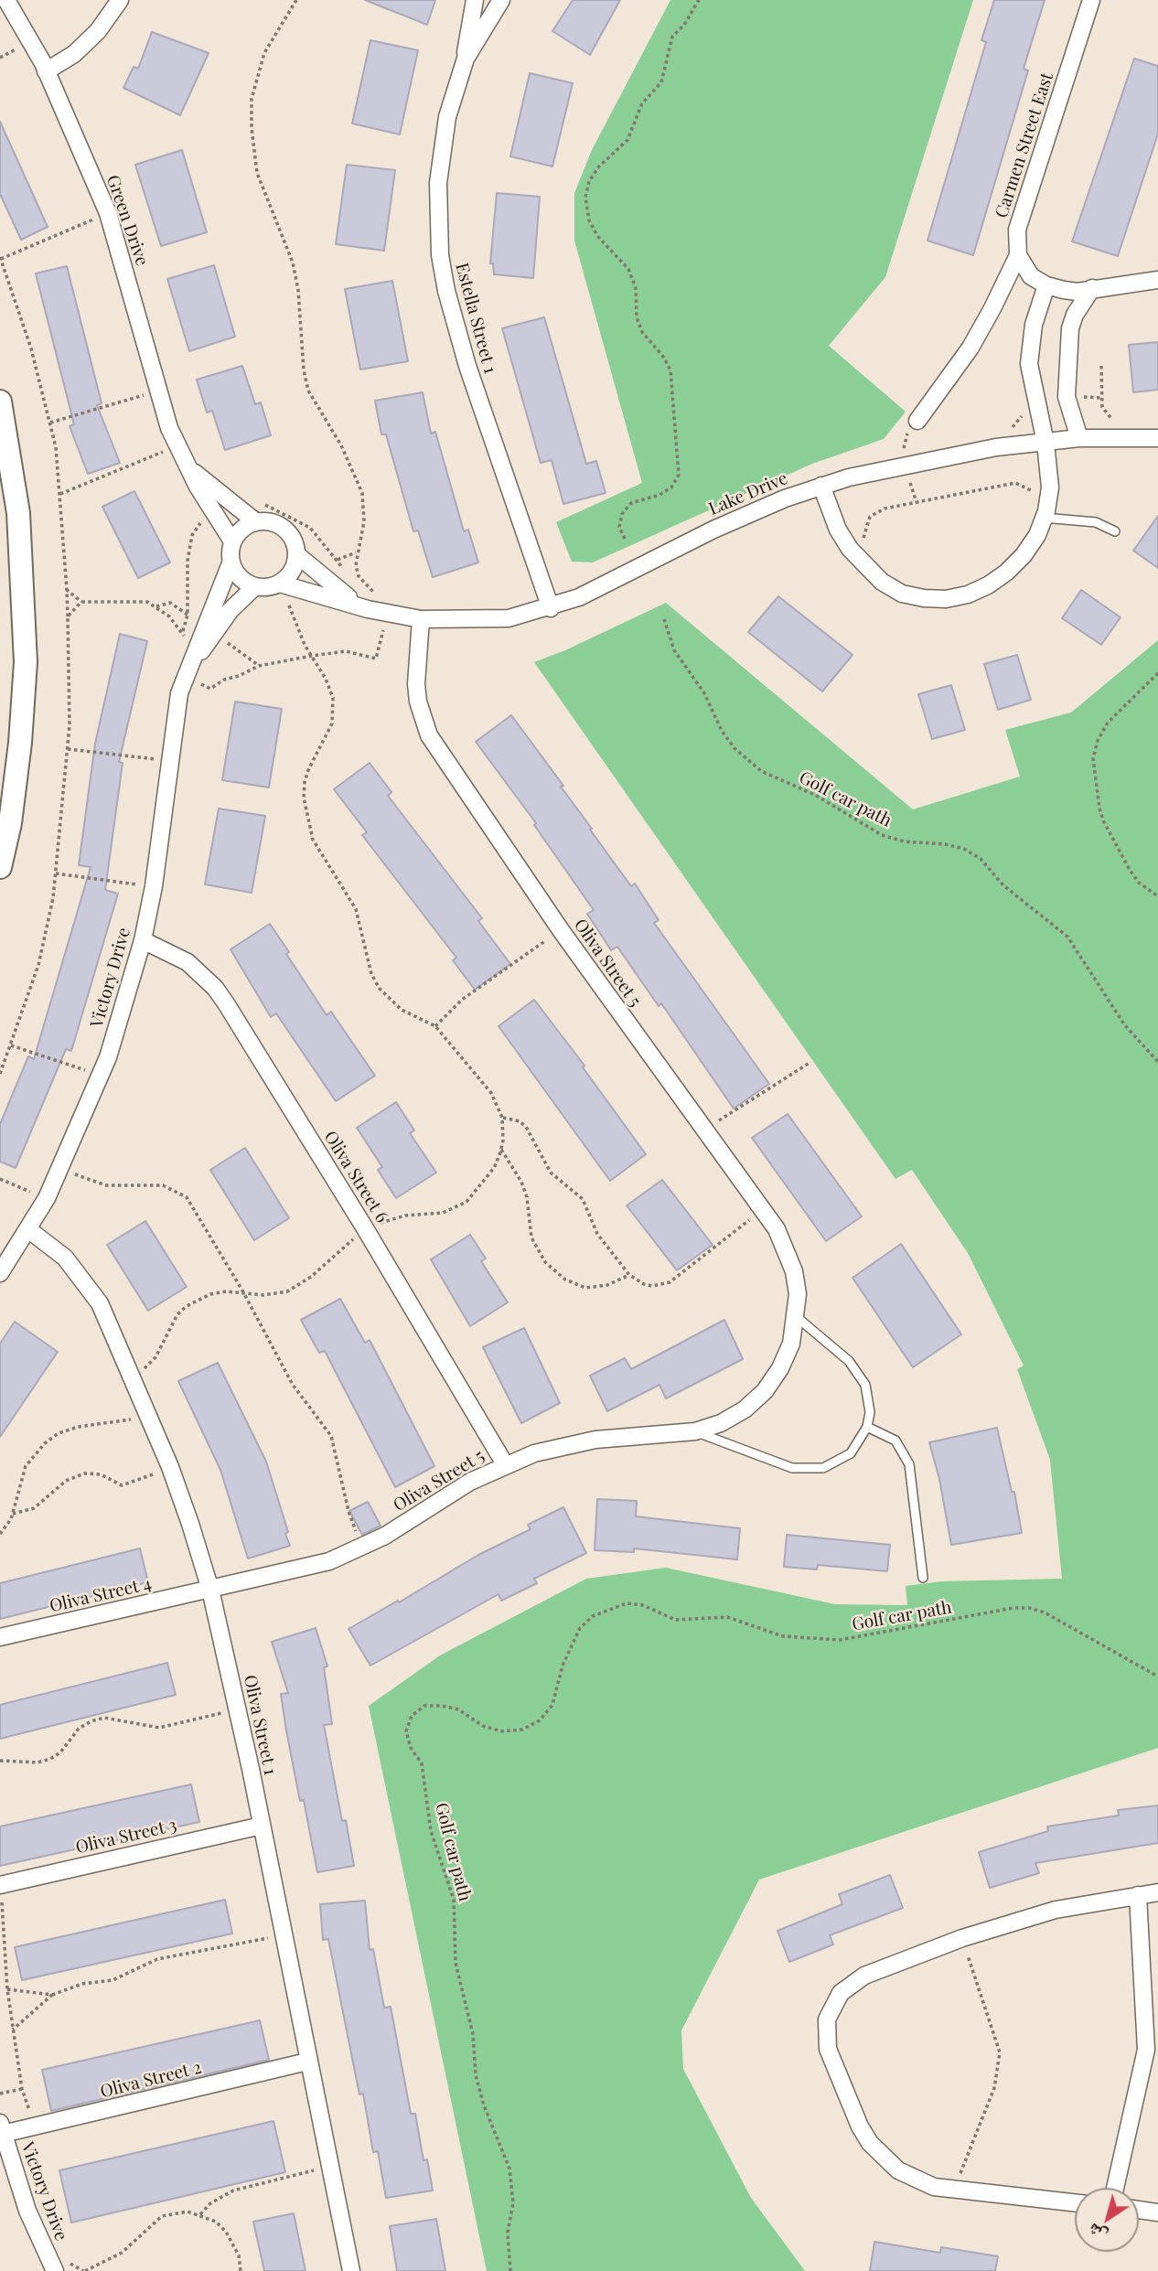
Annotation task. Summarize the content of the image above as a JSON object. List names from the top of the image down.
{
  "streets": {
    "street": [
      "Carmen Street East",
      "Green Drive",
      "Estella Street 1",
      "Lake Drive",
      "Oliva Street 5",
      "Victory Drive",
      "Oliva Street 6",
      "Oliva Street 4",
      "Oliva Street 1",
      "Oliva Street 3",
      "Oliva Street 2"
    ],
    "path": ["Golf car path"]
  },
  "crossings": [
    ["Green Drive", "Lake Drive"],
    ["Green Drive", "Victory Drive"],
    ["Estella Street 1", "Lake Drive"],
    ["Lake Drive", "Oliva Street 5"],
    ["Lake Drive", "Victory Drive"],
    ["Oliva Street 5", "Oliva Street 6"],
    ["Oliva Street 5", "Oliva Street 4"],
    ["Oliva Street 5", "Oliva Street 1"],
    ["Victory Drive", "Oliva Street 6"],
    ["Victory Drive", "Oliva Street 1"],
    ["Victory Drive", "Oliva Street 2"],
    ["Oliva Street 4", "Oliva Street 1"],
    ["Oliva Street 1", "Oliva Street 3"],
    ["Oliva Street 1", "Oliva Street 2"]
  ],
  "north": "bottom left"
}
